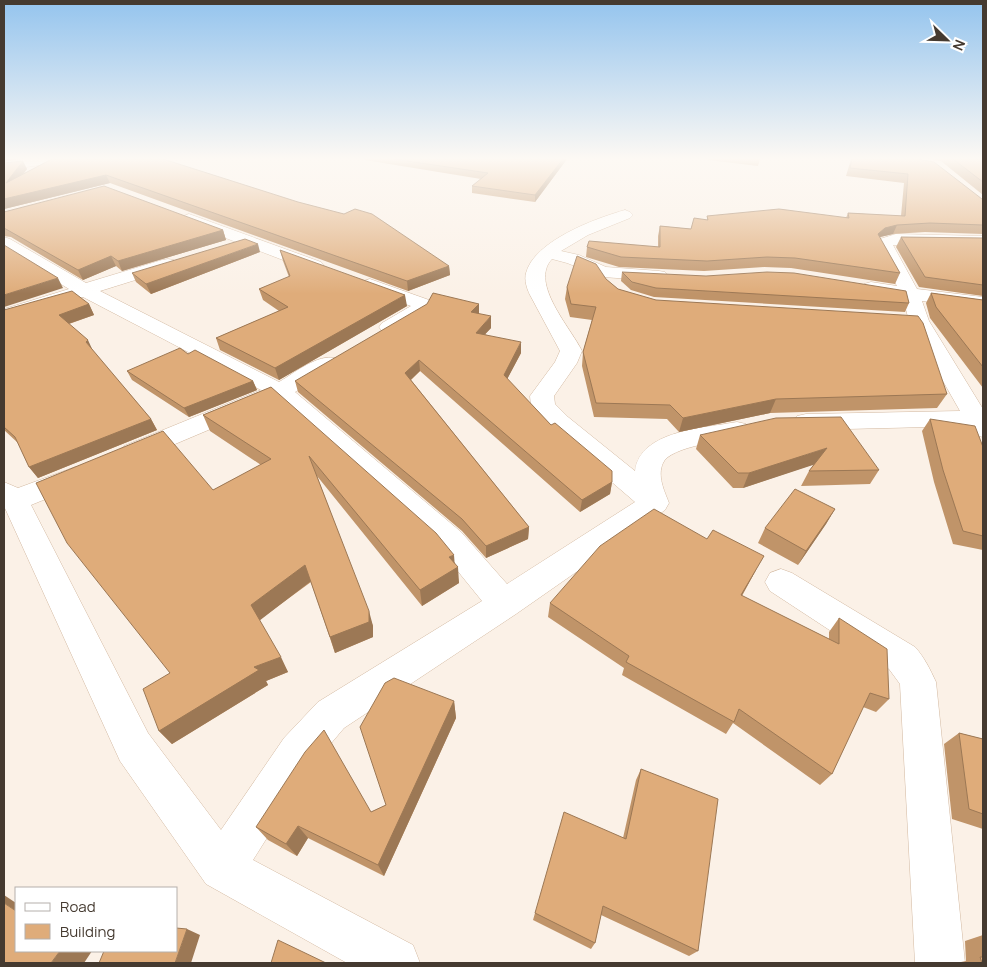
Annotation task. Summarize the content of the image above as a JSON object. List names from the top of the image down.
{
  "legend": ["Road", "Building"],
  "north": "bottom right"
}
